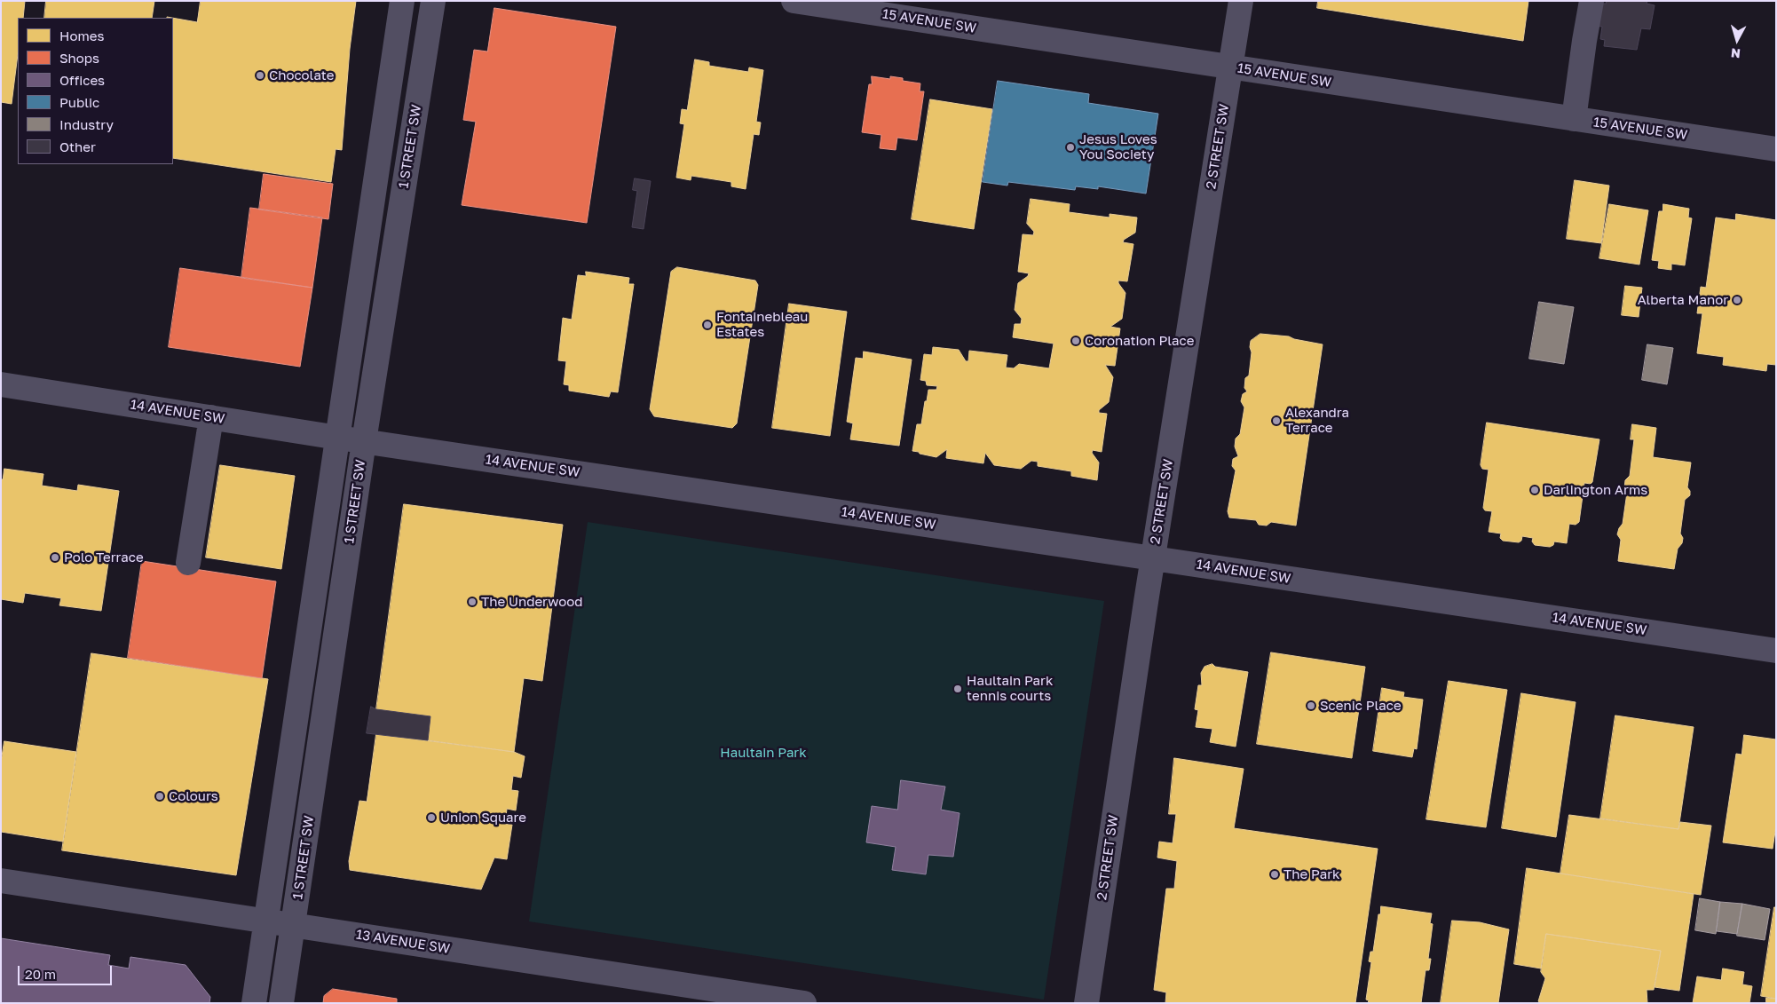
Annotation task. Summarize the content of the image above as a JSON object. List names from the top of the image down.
{
  "streets": {
    "street": [
      "15 AVENUE SW",
      "1 STREET SW",
      "2 STREET SW",
      "14 AVENUE SW",
      "13 AVENUE SW"
    ]
  },
  "crossings": [
    ["15 AVENUE SW", "2 STREET SW"],
    ["1 STREET SW", "14 AVENUE SW"],
    ["1 STREET SW", "13 AVENUE SW"],
    ["2 STREET SW", "14 AVENUE SW"]
  ],
  "parks": ["Haultain Park"],
  "places": [
    "Chocolate",
    "Jesus Loves You Society",
    "Alberta Manor",
    "Fontainebleau Estates",
    "Coronation Place",
    "Alexandra Terrace",
    "Darlington Arms",
    "Polo Terrace",
    "The Underwood",
    "Haultain Park tennis courts",
    "Scenic Place",
    "Colours",
    "Union Square",
    "The Park"
  ],
  "legend": [
    "Homes",
    "Shops",
    "Offices",
    "Public",
    "Industry",
    "Other"
  ],
  "scale_bar": "20 m",
  "north": "bottom"
}
